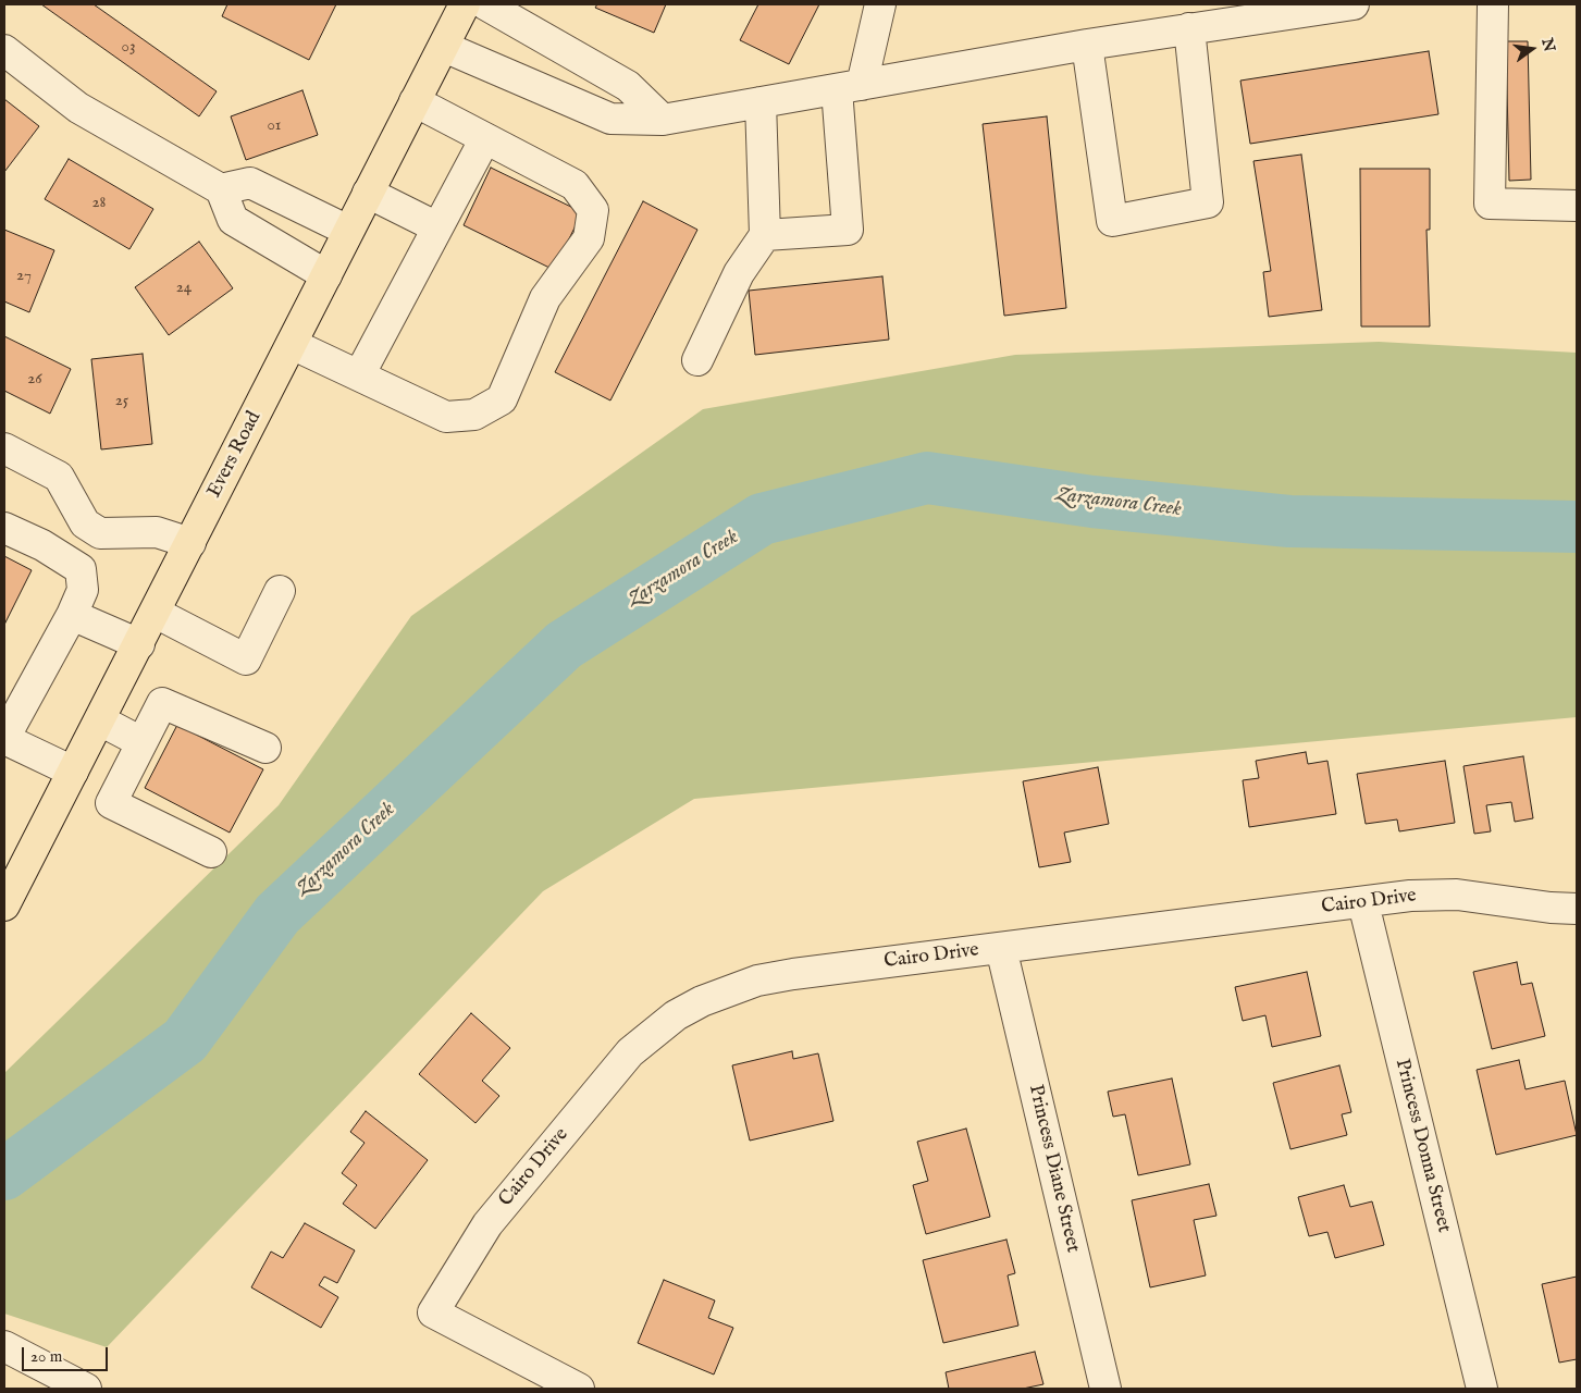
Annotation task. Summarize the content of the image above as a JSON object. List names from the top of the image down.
{
  "streets": {
    "main road": ["Evers Road"],
    "street": ["Cairo Drive", "Princess Donna Street", "Princess Diane Street"]
  },
  "crossings": [
    ["Cairo Drive", "Princess Donna Street"],
    ["Cairo Drive", "Princess Diane Street"]
  ],
  "water": ["Zarzamora Creek"],
  "house_numbers": [
    "03",
    "01",
    "28",
    "27",
    "24",
    "26",
    "25"
  ],
  "scale_bar": "20 m",
  "north": "right"
}
